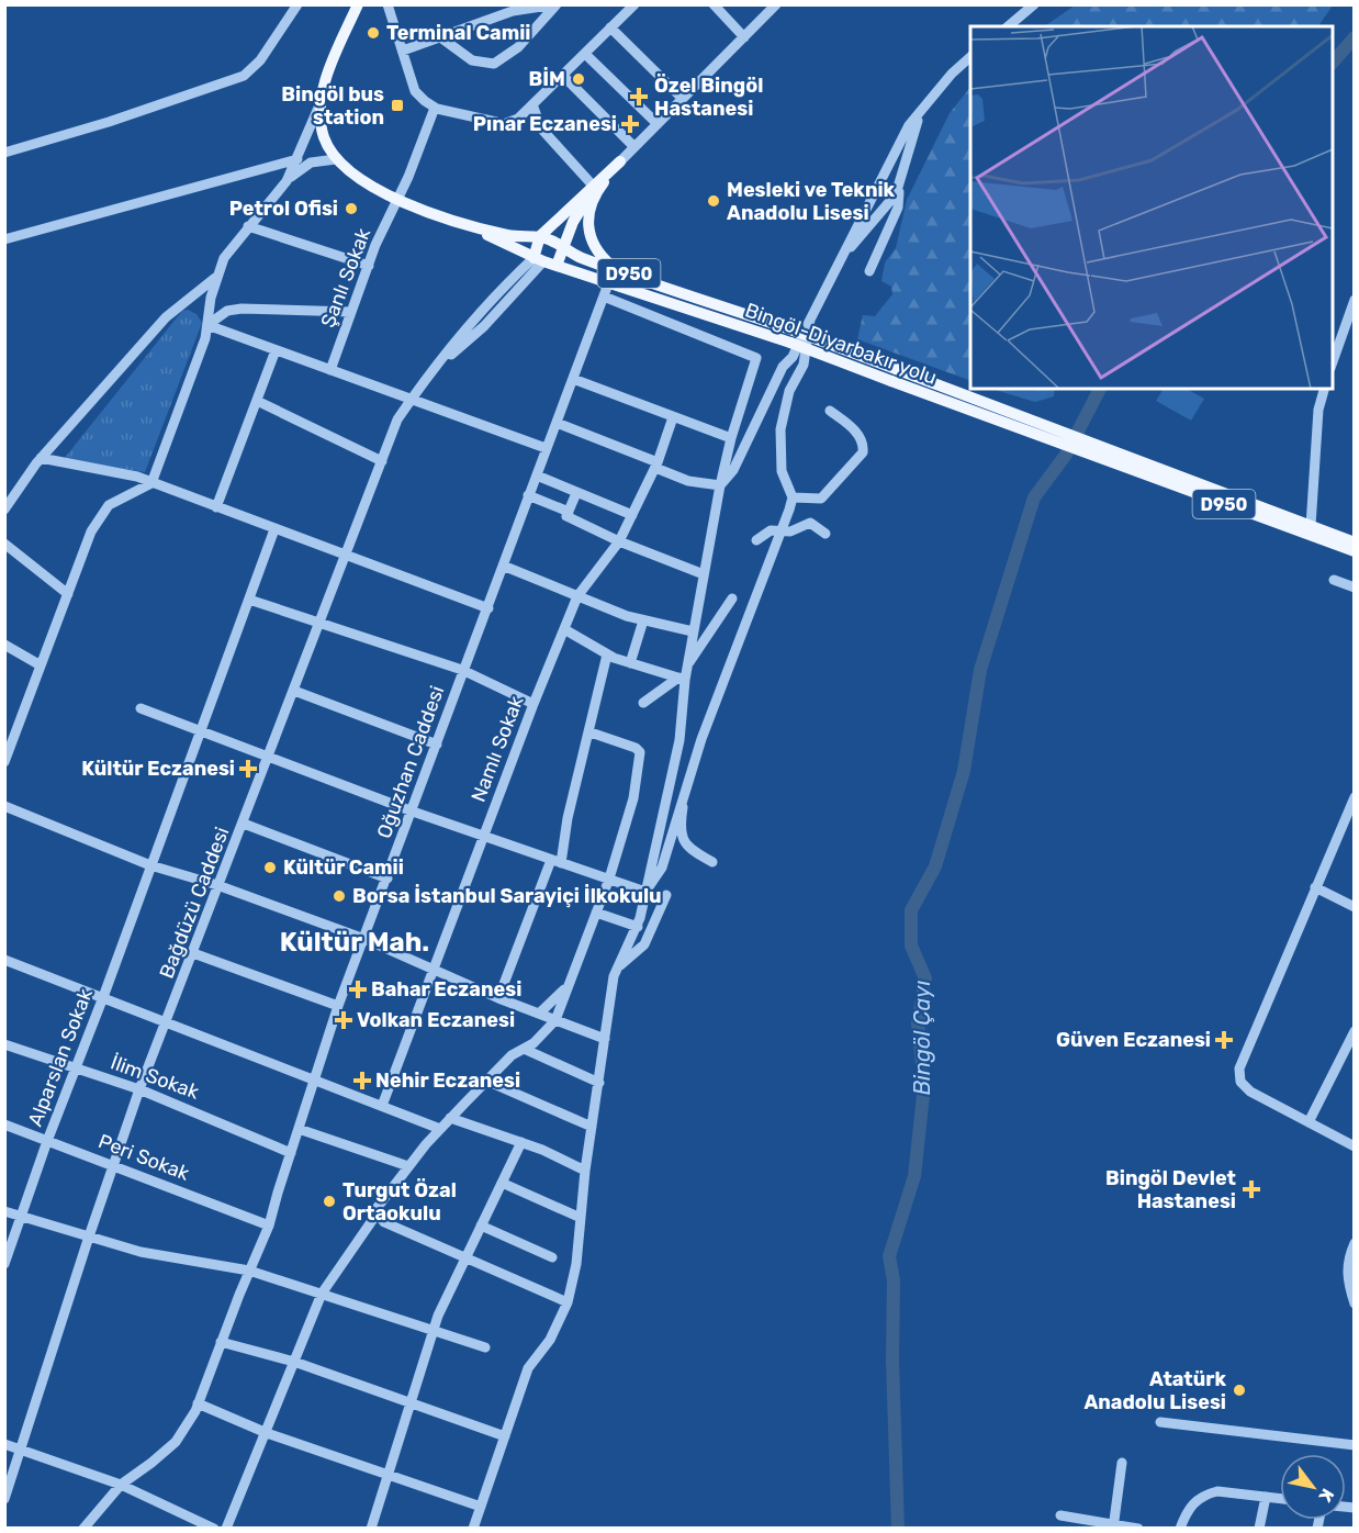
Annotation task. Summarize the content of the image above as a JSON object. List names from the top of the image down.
{
  "streets": {
    "main road": ["D950", "Bingöl-Diyarbakır yolu"],
    "street": [
      "Şanlı Sokak",
      "Namlı Sokak",
      "Oğuzhan Caddesi",
      "Bağdüzü Caddesi",
      "Alparslan Sokak",
      "İlim Sokak",
      "Peri Sokak"
    ]
  },
  "crossings": [
    ["Şanlı Sokak", "Bingöl-Diyarbakır yolu"],
    ["Bingöl-Diyarbakır yolu", "Oğuzhan Caddesi"],
    ["Bingöl-Diyarbakır yolu", "Bağdüzü Caddesi"],
    ["Oğuzhan Caddesi", "İlim Sokak"],
    ["Oğuzhan Caddesi", "Peri Sokak"],
    ["Bağdüzü Caddesi", "İlim Sokak"],
    ["Bağdüzü Caddesi", "Peri Sokak"],
    ["Alparslan Sokak", "İlim Sokak"],
    ["Alparslan Sokak", "Peri Sokak"]
  ],
  "districts": ["Kültür Mah."],
  "water": ["Bingöl Çayı"],
  "places": {
    "other": [
      "Terminal Camii",
      "BİM",
      "Mesleki ve Teknik Anadolu Lisesi",
      "Petrol Ofisi",
      "Kültür Camii",
      "Borsa İstanbul Sarayiçi İlkokulu",
      "Turgut Özal Ortaokulu",
      "Atatürk Anadolu Lisesi"
    ],
    "health": [
      "Özel Bingöl Hastanesi",
      "Pınar Eczanesi",
      "Kültür Eczanesi",
      "Bahar Eczanesi",
      "Volkan Eczanesi",
      "Güven Eczanesi",
      "Nehir Eczanesi",
      "Bingöl Devlet Hastanesi"
    ],
    "transit": ["Bingöl bus station"]
  },
  "north": "bottom right"
}
